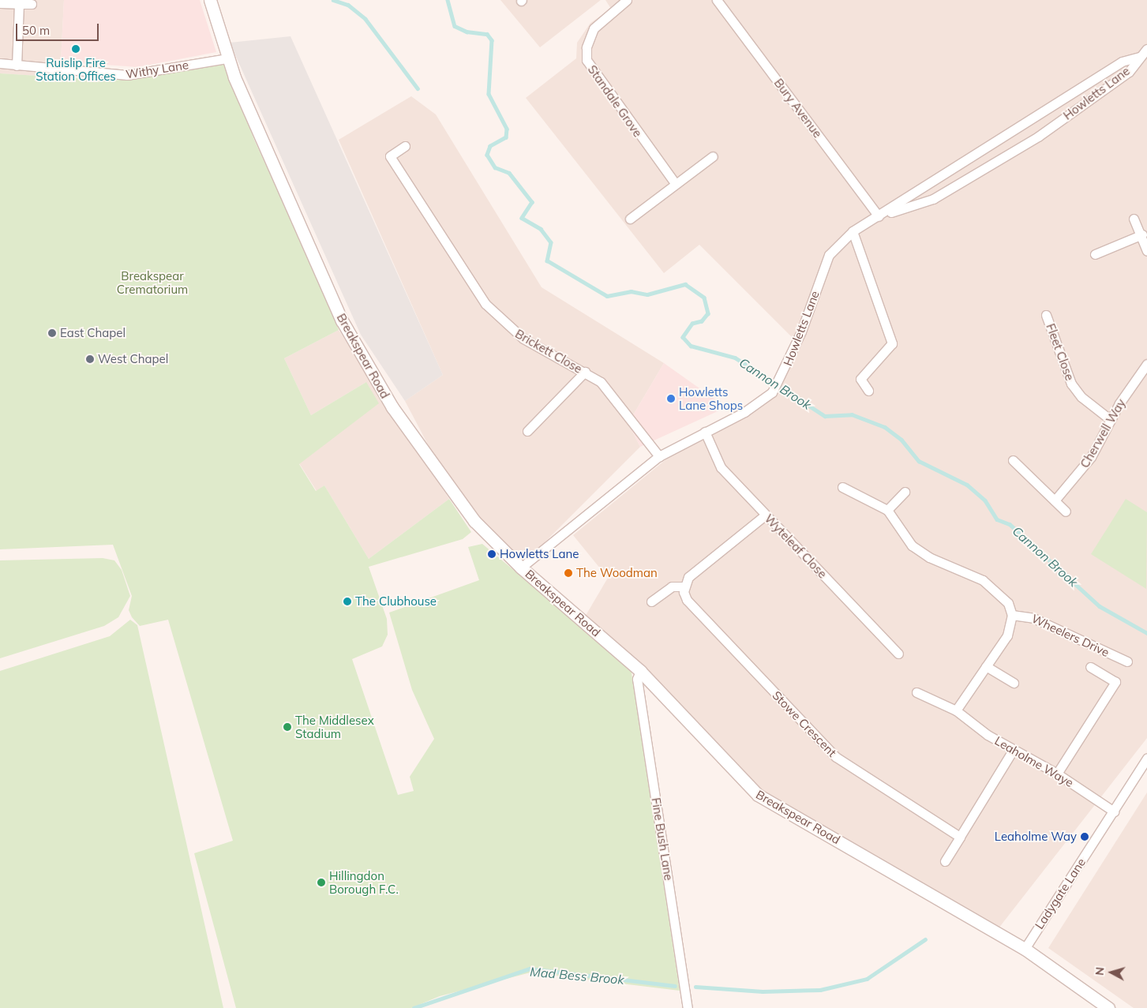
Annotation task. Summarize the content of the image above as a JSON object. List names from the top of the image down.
{
  "streets": {
    "street": [
      "Withy Lane",
      "Howletts Lane",
      "Standale Grove",
      "Bury Avenue",
      "Brickett Close",
      "Fleet Close",
      "Breakspear Road",
      "Cherwell Way",
      "Wyteleaf Close",
      "Wheelers Drive",
      "Stowe Crescent",
      "Leaholme Waye",
      "Fine Bush Lane",
      "Ladygate Lane"
    ]
  },
  "crossings": [
    ["Withy Lane", "Breakspear Road"],
    ["Howletts Lane", "Bury Avenue"],
    ["Howletts Lane", "Brickett Close"],
    ["Howletts Lane", "Breakspear Road"],
    ["Howletts Lane", "Wyteleaf Close"],
    ["Fleet Close", "Cherwell Way"],
    ["Breakspear Road", "Fine Bush Lane"],
    ["Breakspear Road", "Ladygate Lane"],
    ["Leaholme Waye", "Ladygate Lane"]
  ],
  "water": ["Cannon Brook", "Mad Bess Brook"],
  "parks": ["Breakspear Crematorium"],
  "places": [
    "Ruislip Fire Station Offices",
    "East Chapel",
    "West Chapel",
    "Howletts Lane Shops",
    "Howletts Lane",
    "The Woodman",
    "The Clubhouse",
    "The Middlesex Stadium",
    "Leaholme Way",
    "Hillingdon Borough F.C."
  ],
  "scale_bar": "50 m",
  "north": "left"
}
